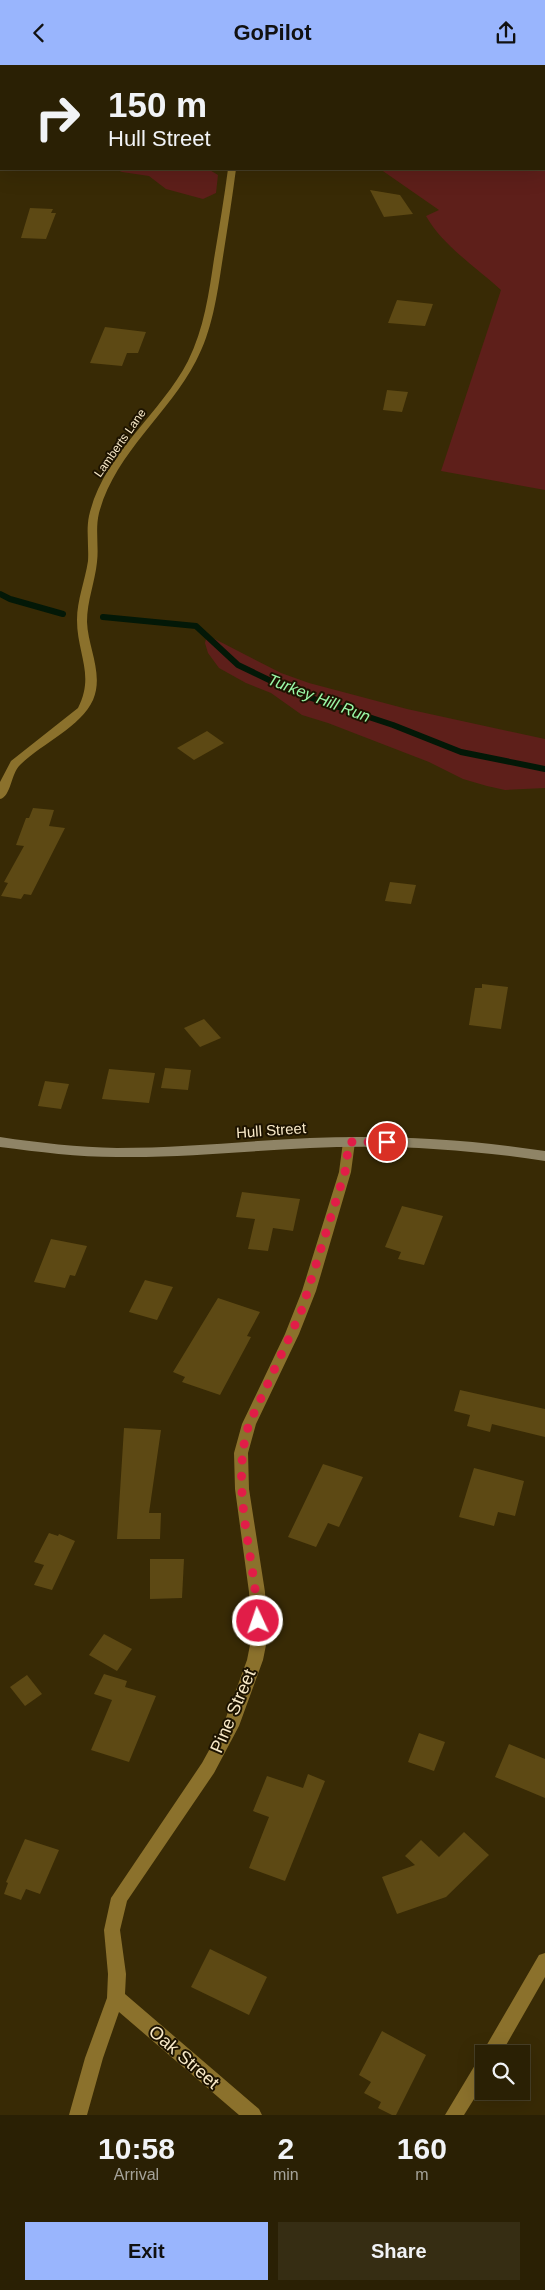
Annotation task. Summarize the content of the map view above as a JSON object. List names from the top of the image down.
{
  "streets": {
    "main road": ["Hull Street"],
    "street": ["Lamberts Lane", "Pine Street", "Oak Street"]
  },
  "crossings": [
    ["Hull Street", "Pine Street"],
    ["Pine Street", "Oak Street"]
  ],
  "water": ["Turkey Hill Run"],
  "page": {
    "header": "GoPilot",
    "turn": ["150 m", "Hull Street"],
    "eta": [
      "10:58",
      "Arrival",
      "2",
      "min",
      "160",
      "m"
    ],
    "buttons": ["Exit", "Share"]
  }
}
